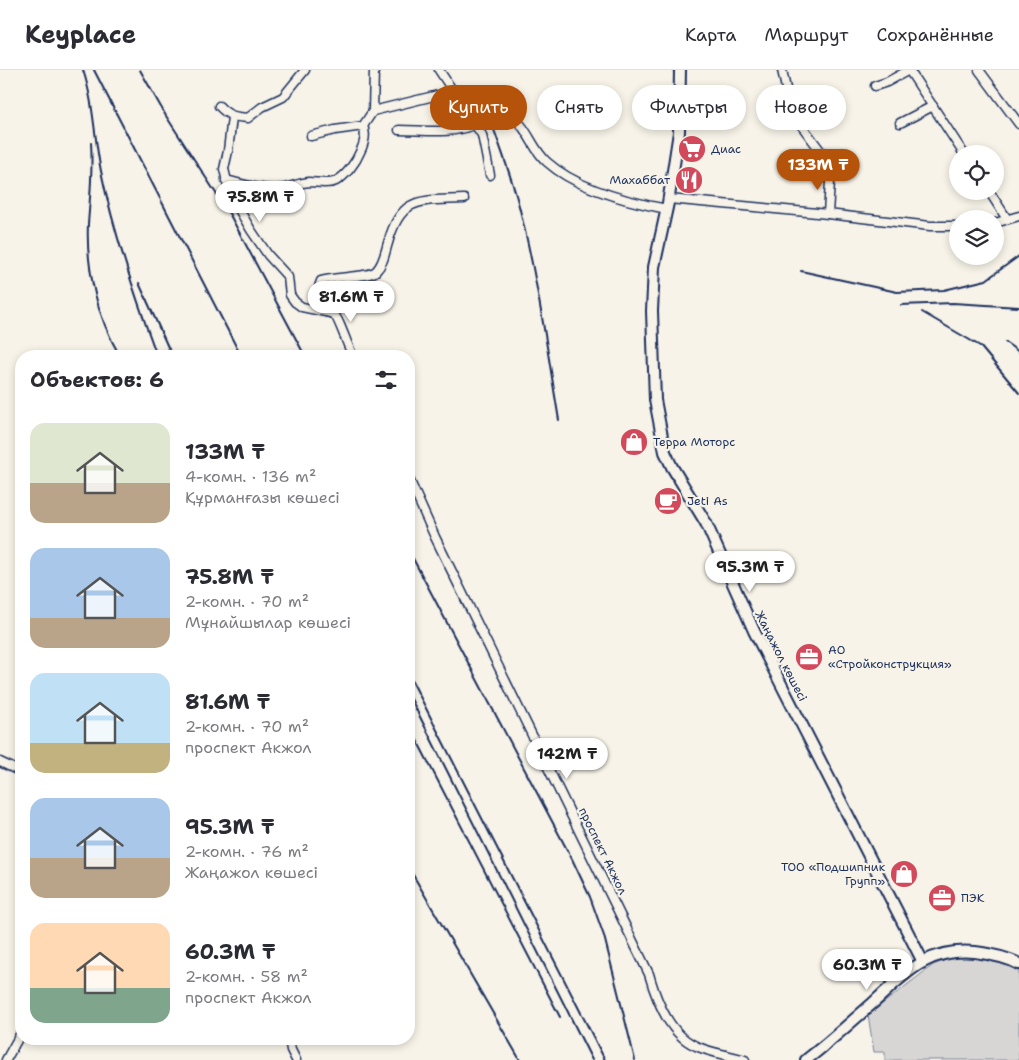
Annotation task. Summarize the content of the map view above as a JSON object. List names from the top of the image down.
{
  "streets": {
    "main road": ["Жаңажол көшесі"],
    "street": ["проспект Акжол"]
  },
  "places": {
    "supermarket": ["Диас"],
    "restaurant": ["Махаббат"],
    "shop": ["Терра Моторс", "ТОО «Подшипник Групп»"],
    "cafe": ["Jeti As"],
    "office": ["АО «Стройконструкция»", "ПЭК"]
  },
  "page": {
    "header": "Keyplace",
    "nav": ["Карта", "Маршрут", "Сохранённые"],
    "chip": [
      "Купить",
      "Снять",
      "Фильтры",
      "Новое"
    ],
    "price": [
      "133M ₸",
      "75.8M ₸",
      "81.6M ₸",
      "95.3M ₸",
      "142M ₸",
      "60.3M ₸"
    ],
    "heading": "Объектов: 6",
    "list": [
      {
        "name": "133M ₸",
        "note": "4-комн. · 136 m² · Құрманғазы көшесі"
      },
      {
        "name": "75.8M ₸",
        "note": "2-комн. · 70 m² · Мұнайшылар көшесі"
      },
      {
        "name": "81.6M ₸",
        "note": "2-комн. · 70 m² · проспект Акжол"
      },
      {
        "name": "95.3M ₸",
        "note": "2-комн. · 76 m² · Жаңажол көшесі"
      },
      {
        "name": "60.3M ₸",
        "note": "2-комн. · 58 m² · проспект Акжол"
      }
    ]
  }
}
